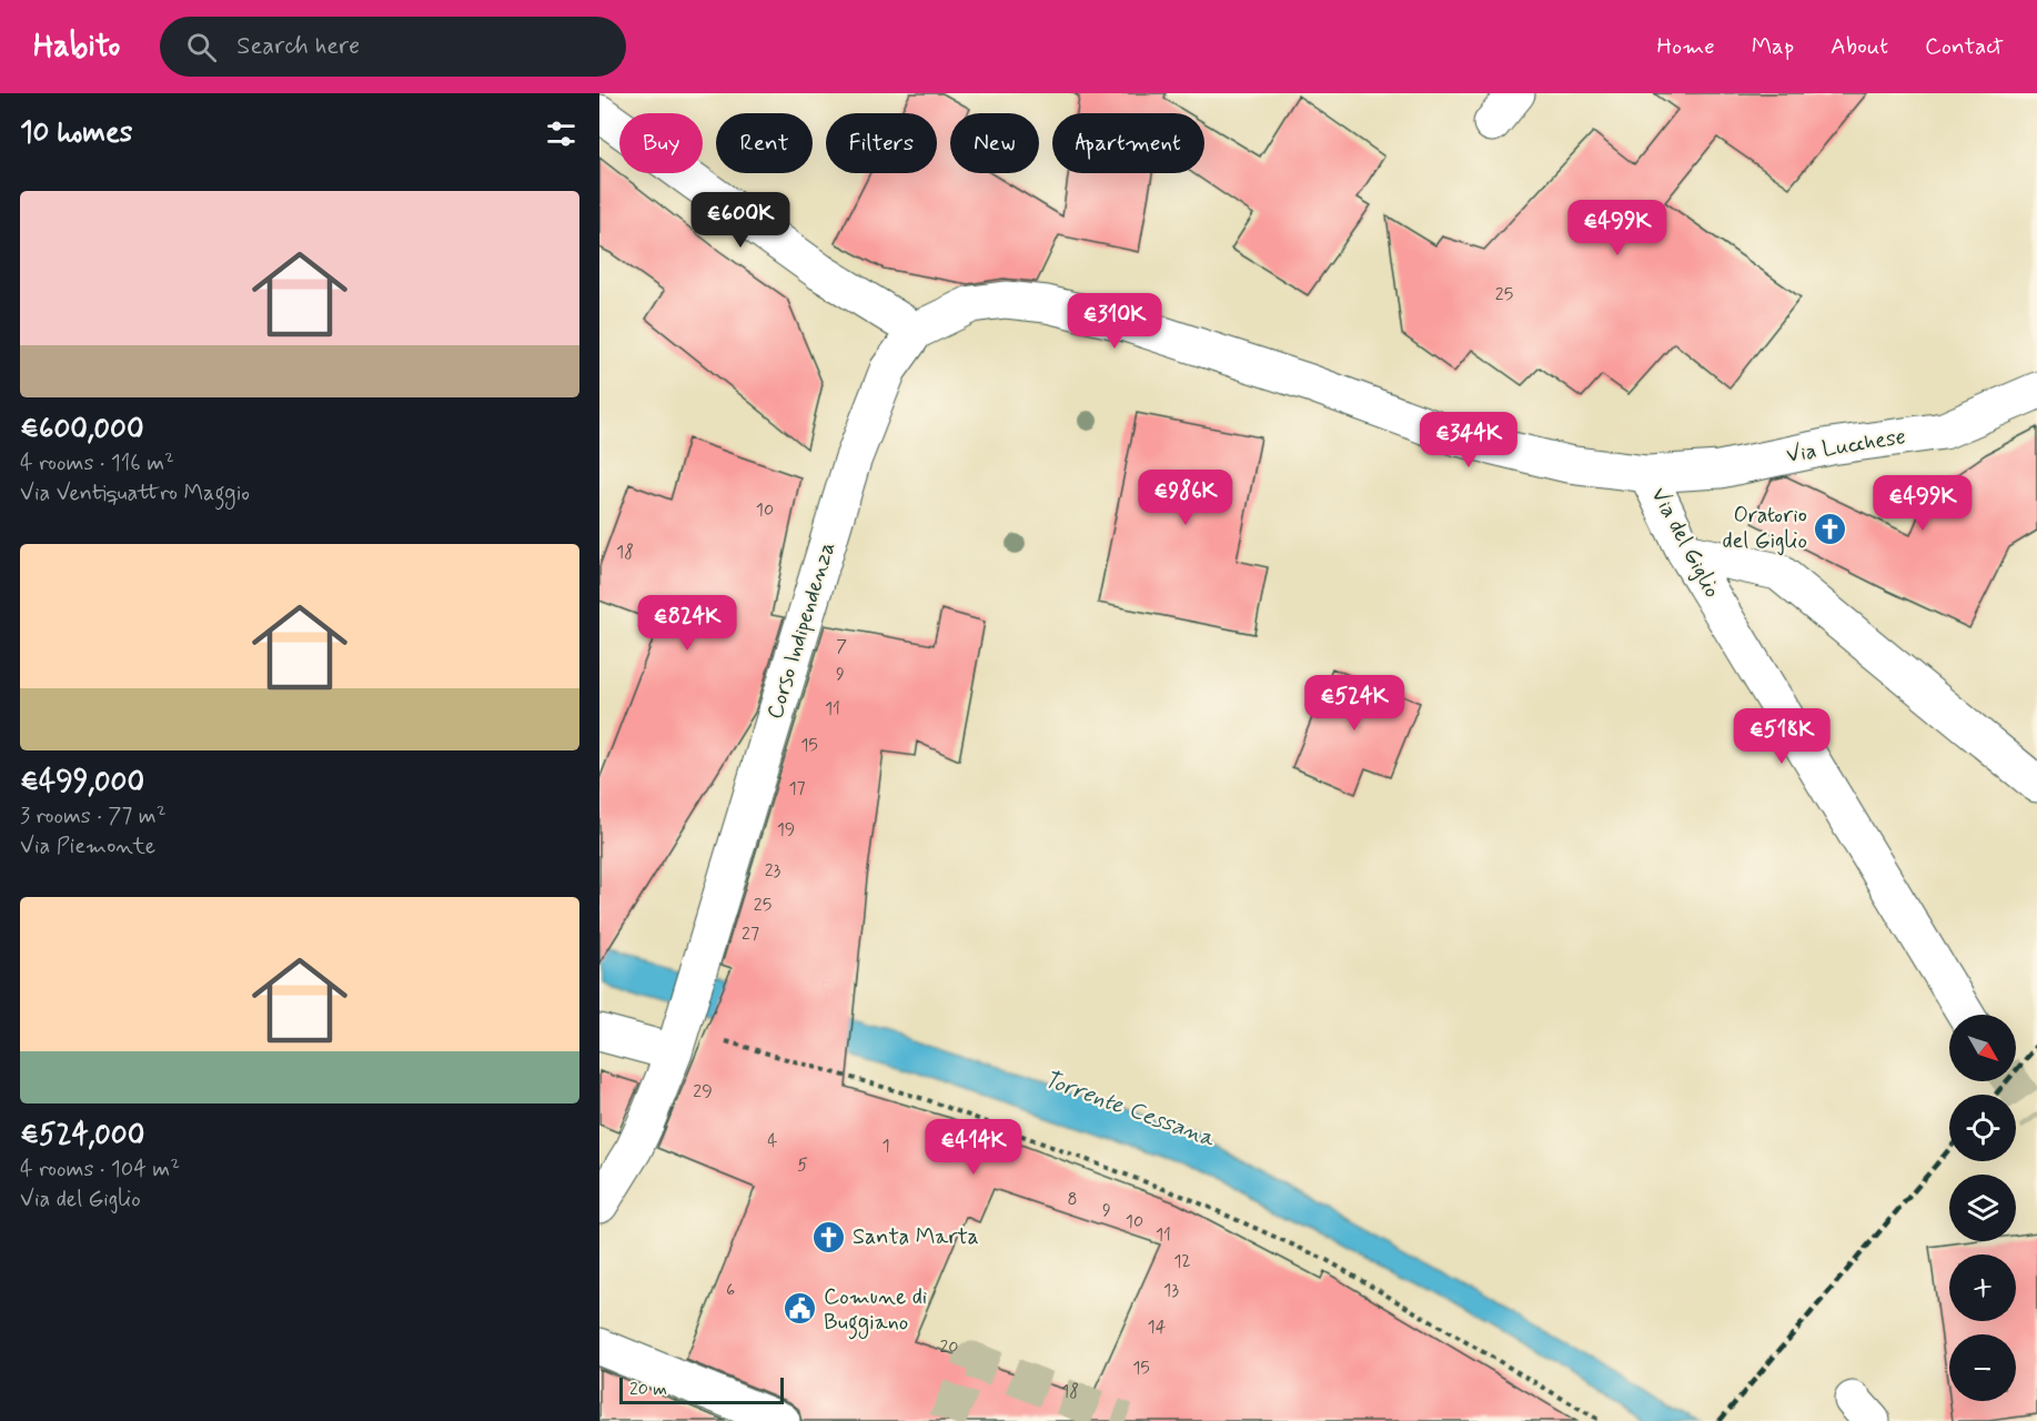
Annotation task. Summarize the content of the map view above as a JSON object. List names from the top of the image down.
{
  "streets": {
    "street": ["Via Lucchese", "Via del Giglio", "Corso Indipendenza"]
  },
  "crossings": [
    ["Via Lucchese", "Via del Giglio"],
    ["Via del Giglio", "Corso Indipendenza"]
  ],
  "water": ["Torrente Cessana"],
  "places": {
    "church": ["Oratorio del Giglio", "Santa Marta"],
    "public building": ["Comune di Buggiano"]
  },
  "house_numbers": [
    "25",
    "10",
    "18",
    "7",
    "9",
    "11",
    "15",
    "17",
    "19",
    "23",
    "25",
    "27",
    "29",
    "4",
    "1",
    "5",
    "8",
    "9",
    "10",
    "11",
    "12",
    "6",
    "13",
    "14",
    "20",
    "15",
    "18"
  ],
  "scale_bar": "20 m",
  "north": "bottom right",
  "page": {
    "header": "Habito",
    "search": "Search here",
    "nav": [
      "Home",
      "Map",
      "About",
      "Contact"
    ],
    "heading": "10 homes",
    "chip": [
      "Buy",
      "Rent",
      "Filters",
      "New",
      "Apartment"
    ],
    "list": [
      {
        "name": "€600,000",
        "note": "4 rooms · 116 m² · Via Ventiquattro Maggio"
      },
      {
        "name": "€499,000",
        "note": "3 rooms · 77 m² · Via Piemonte"
      },
      {
        "name": "€524,000",
        "note": "4 rooms · 104 m² · Via del Giglio"
      }
    ],
    "price": [
      "€600K",
      "€499K",
      "€310K",
      "€344K",
      "€986K",
      "€499K",
      "€824K",
      "€524K",
      "€518K",
      "€414K"
    ],
    "map_buttons": ["+", "−"],
    "scale": "20 m"
  }
}
